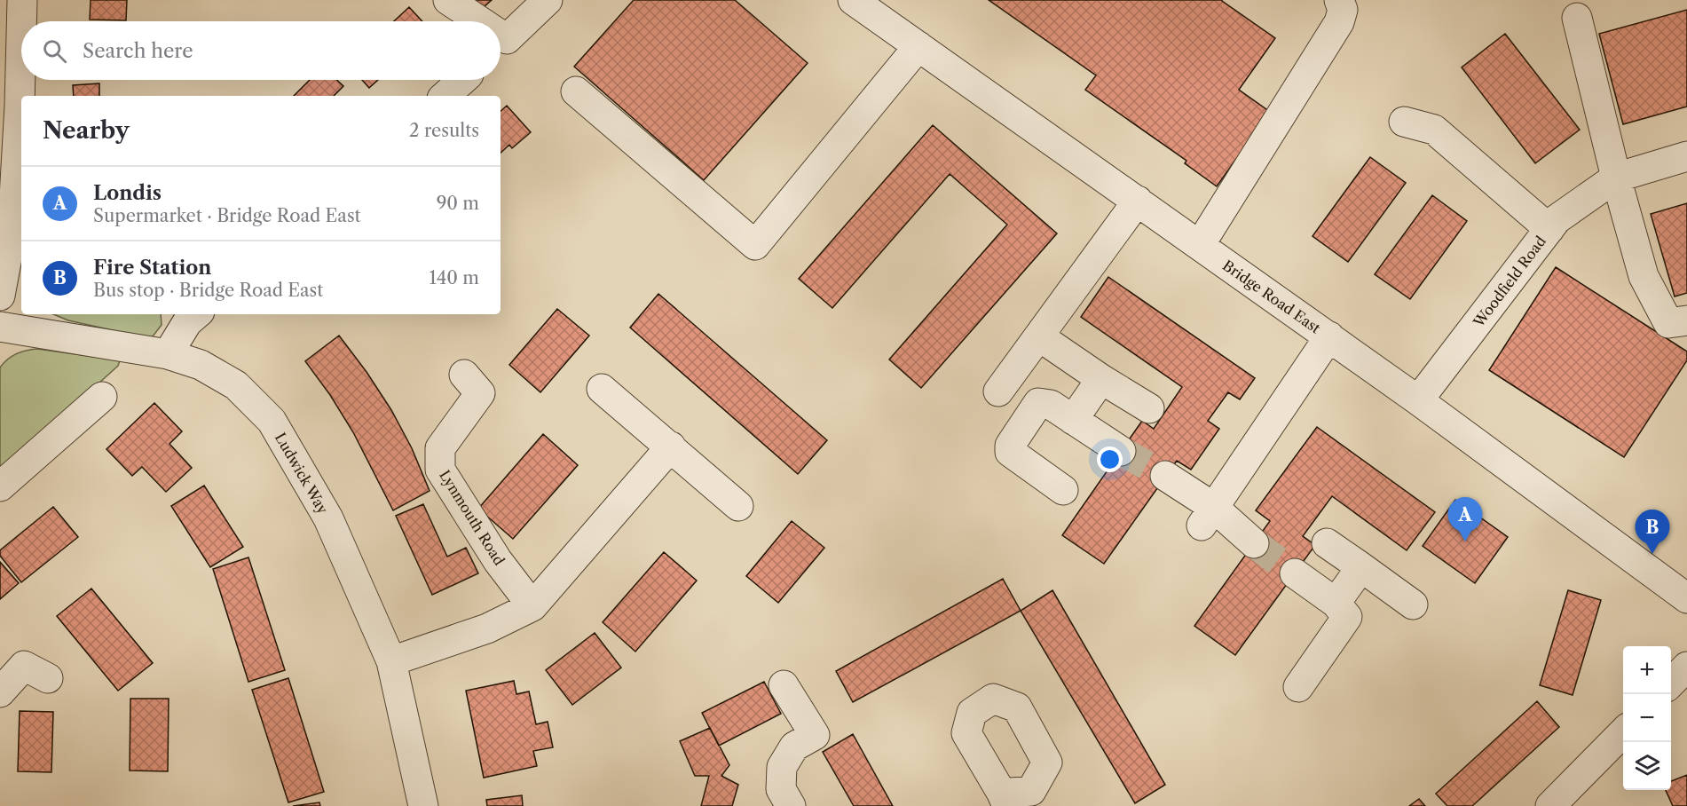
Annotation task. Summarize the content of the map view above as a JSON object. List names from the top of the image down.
{
  "streets": {
    "street": [
      "Woodfield Road",
      "Bridge Road East",
      "Ludwick Way",
      "Lynmouth Road"
    ]
  },
  "crossings": [
    ["Woodfield Road", "Bridge Road East"]
  ],
  "page": {
    "search": "Search here",
    "heading": ["Nearby", "2 results"],
    "list": [
      {
        "mark": "A",
        "name": "Londis",
        "note": "Supermarket · Bridge Road East",
        "value": "90 m"
      },
      {
        "mark": "B",
        "name": "Fire Station",
        "note": "Bus stop · Bridge Road East",
        "value": "140 m"
      }
    ],
    "pins": ["A", "B"],
    "map_buttons": ["+", "−"]
  }
}
